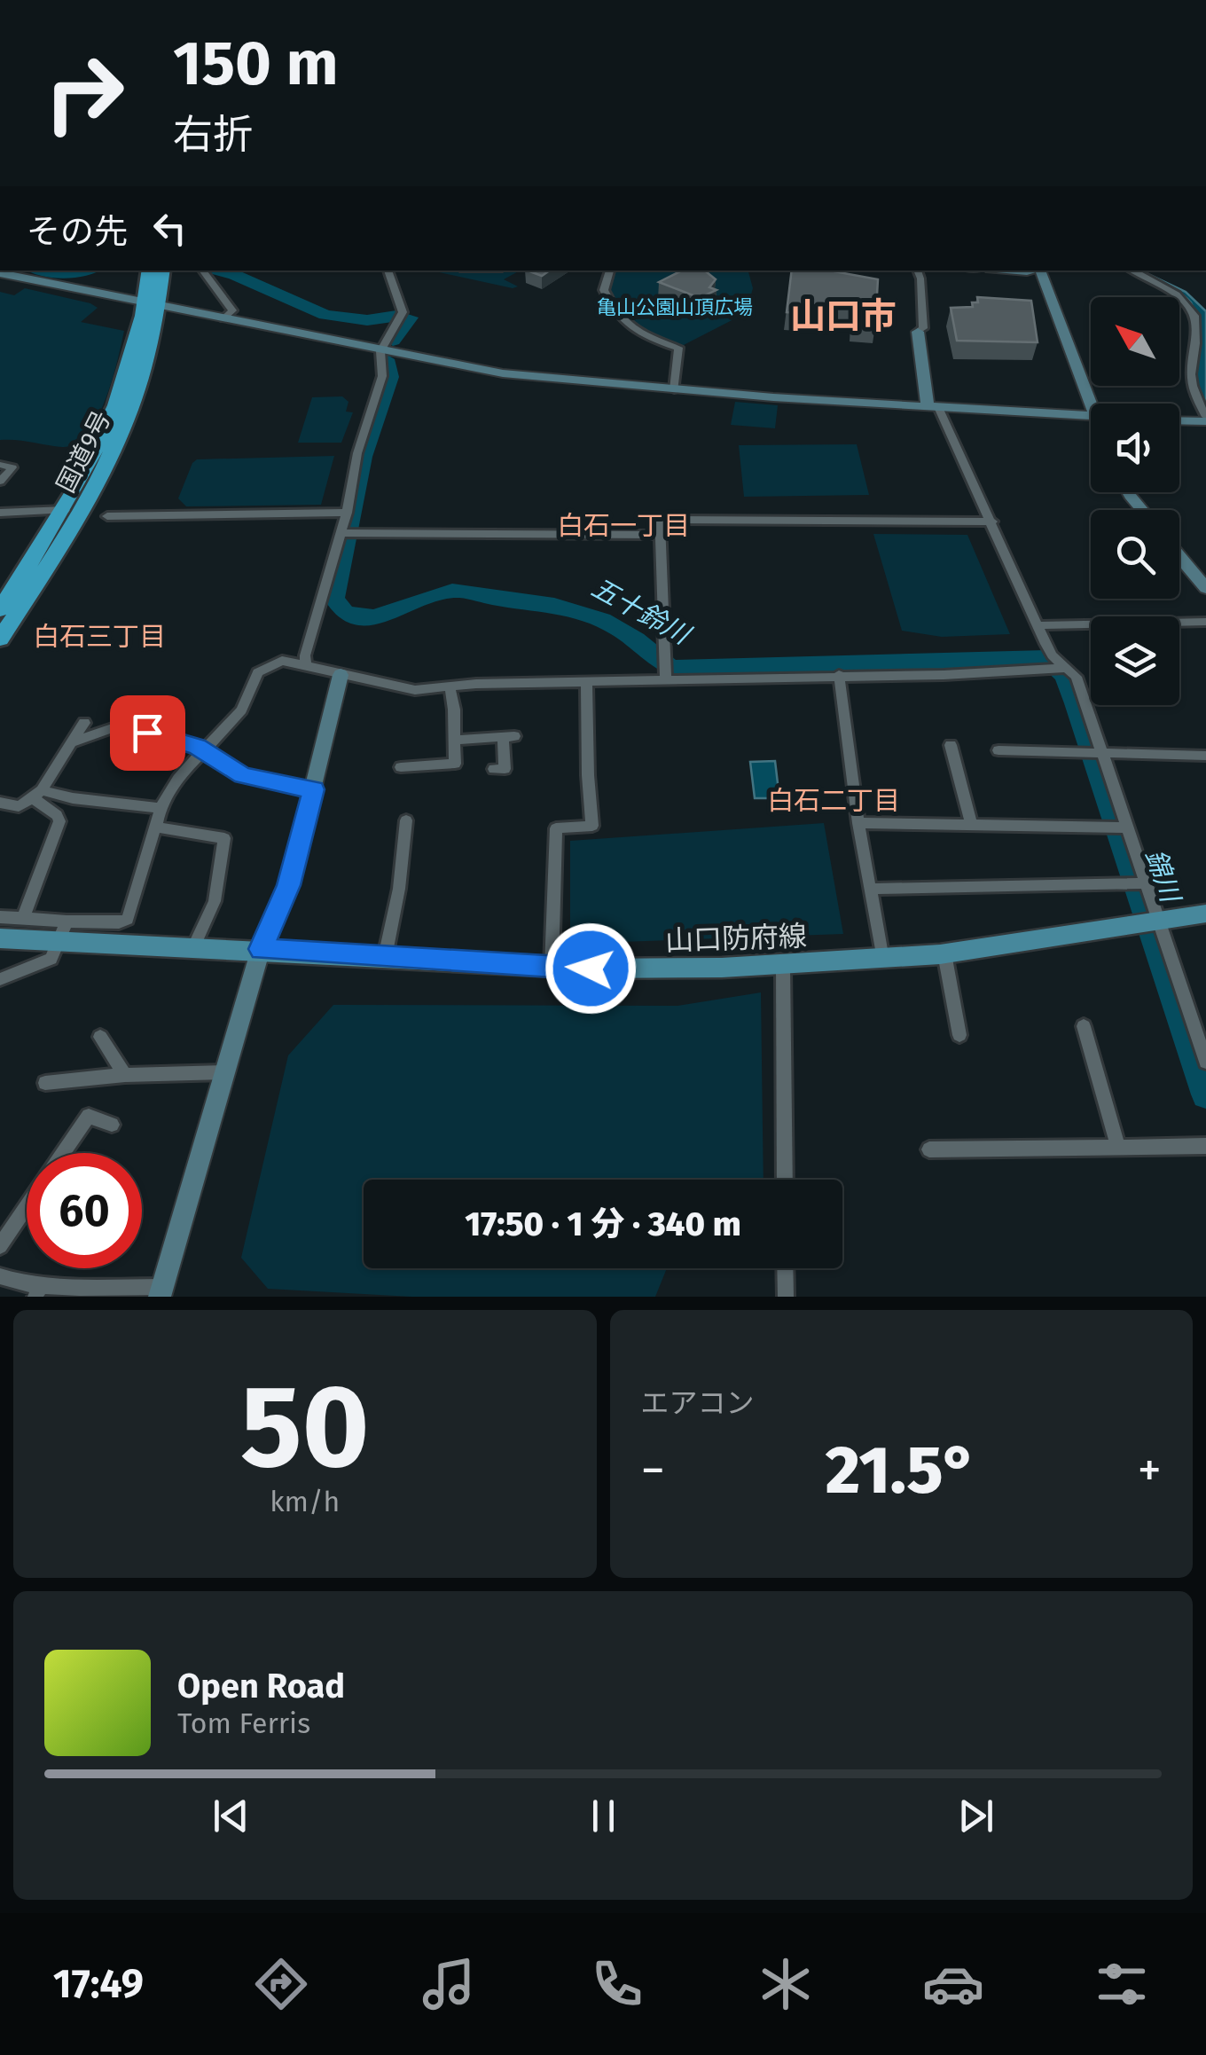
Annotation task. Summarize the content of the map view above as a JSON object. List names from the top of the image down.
{
  "streets": {
    "highway": ["国道9号"],
    "main road": ["山口防府線"]
  },
  "districts": [
    "山口市",
    "白石一丁目",
    "白石三丁目",
    "白石二丁目"
  ],
  "water": ["五十鈴川", "錦川"],
  "parks": ["亀山公園山頂広場"],
  "north": "top left",
  "page": {
    "turn": ["150 m", "右折"],
    "then": "その先",
    "limit": "60",
    "trip": "17:50 · 1 分 · 340 m",
    "tile": [
      ["50", "km/h"],
      "エアコン"
    ],
    "heat": ["−", "21.5°", "+"],
    "song": ["Open Road", "Tom Ferris"],
    "tabs": "17:49"
  }
}
